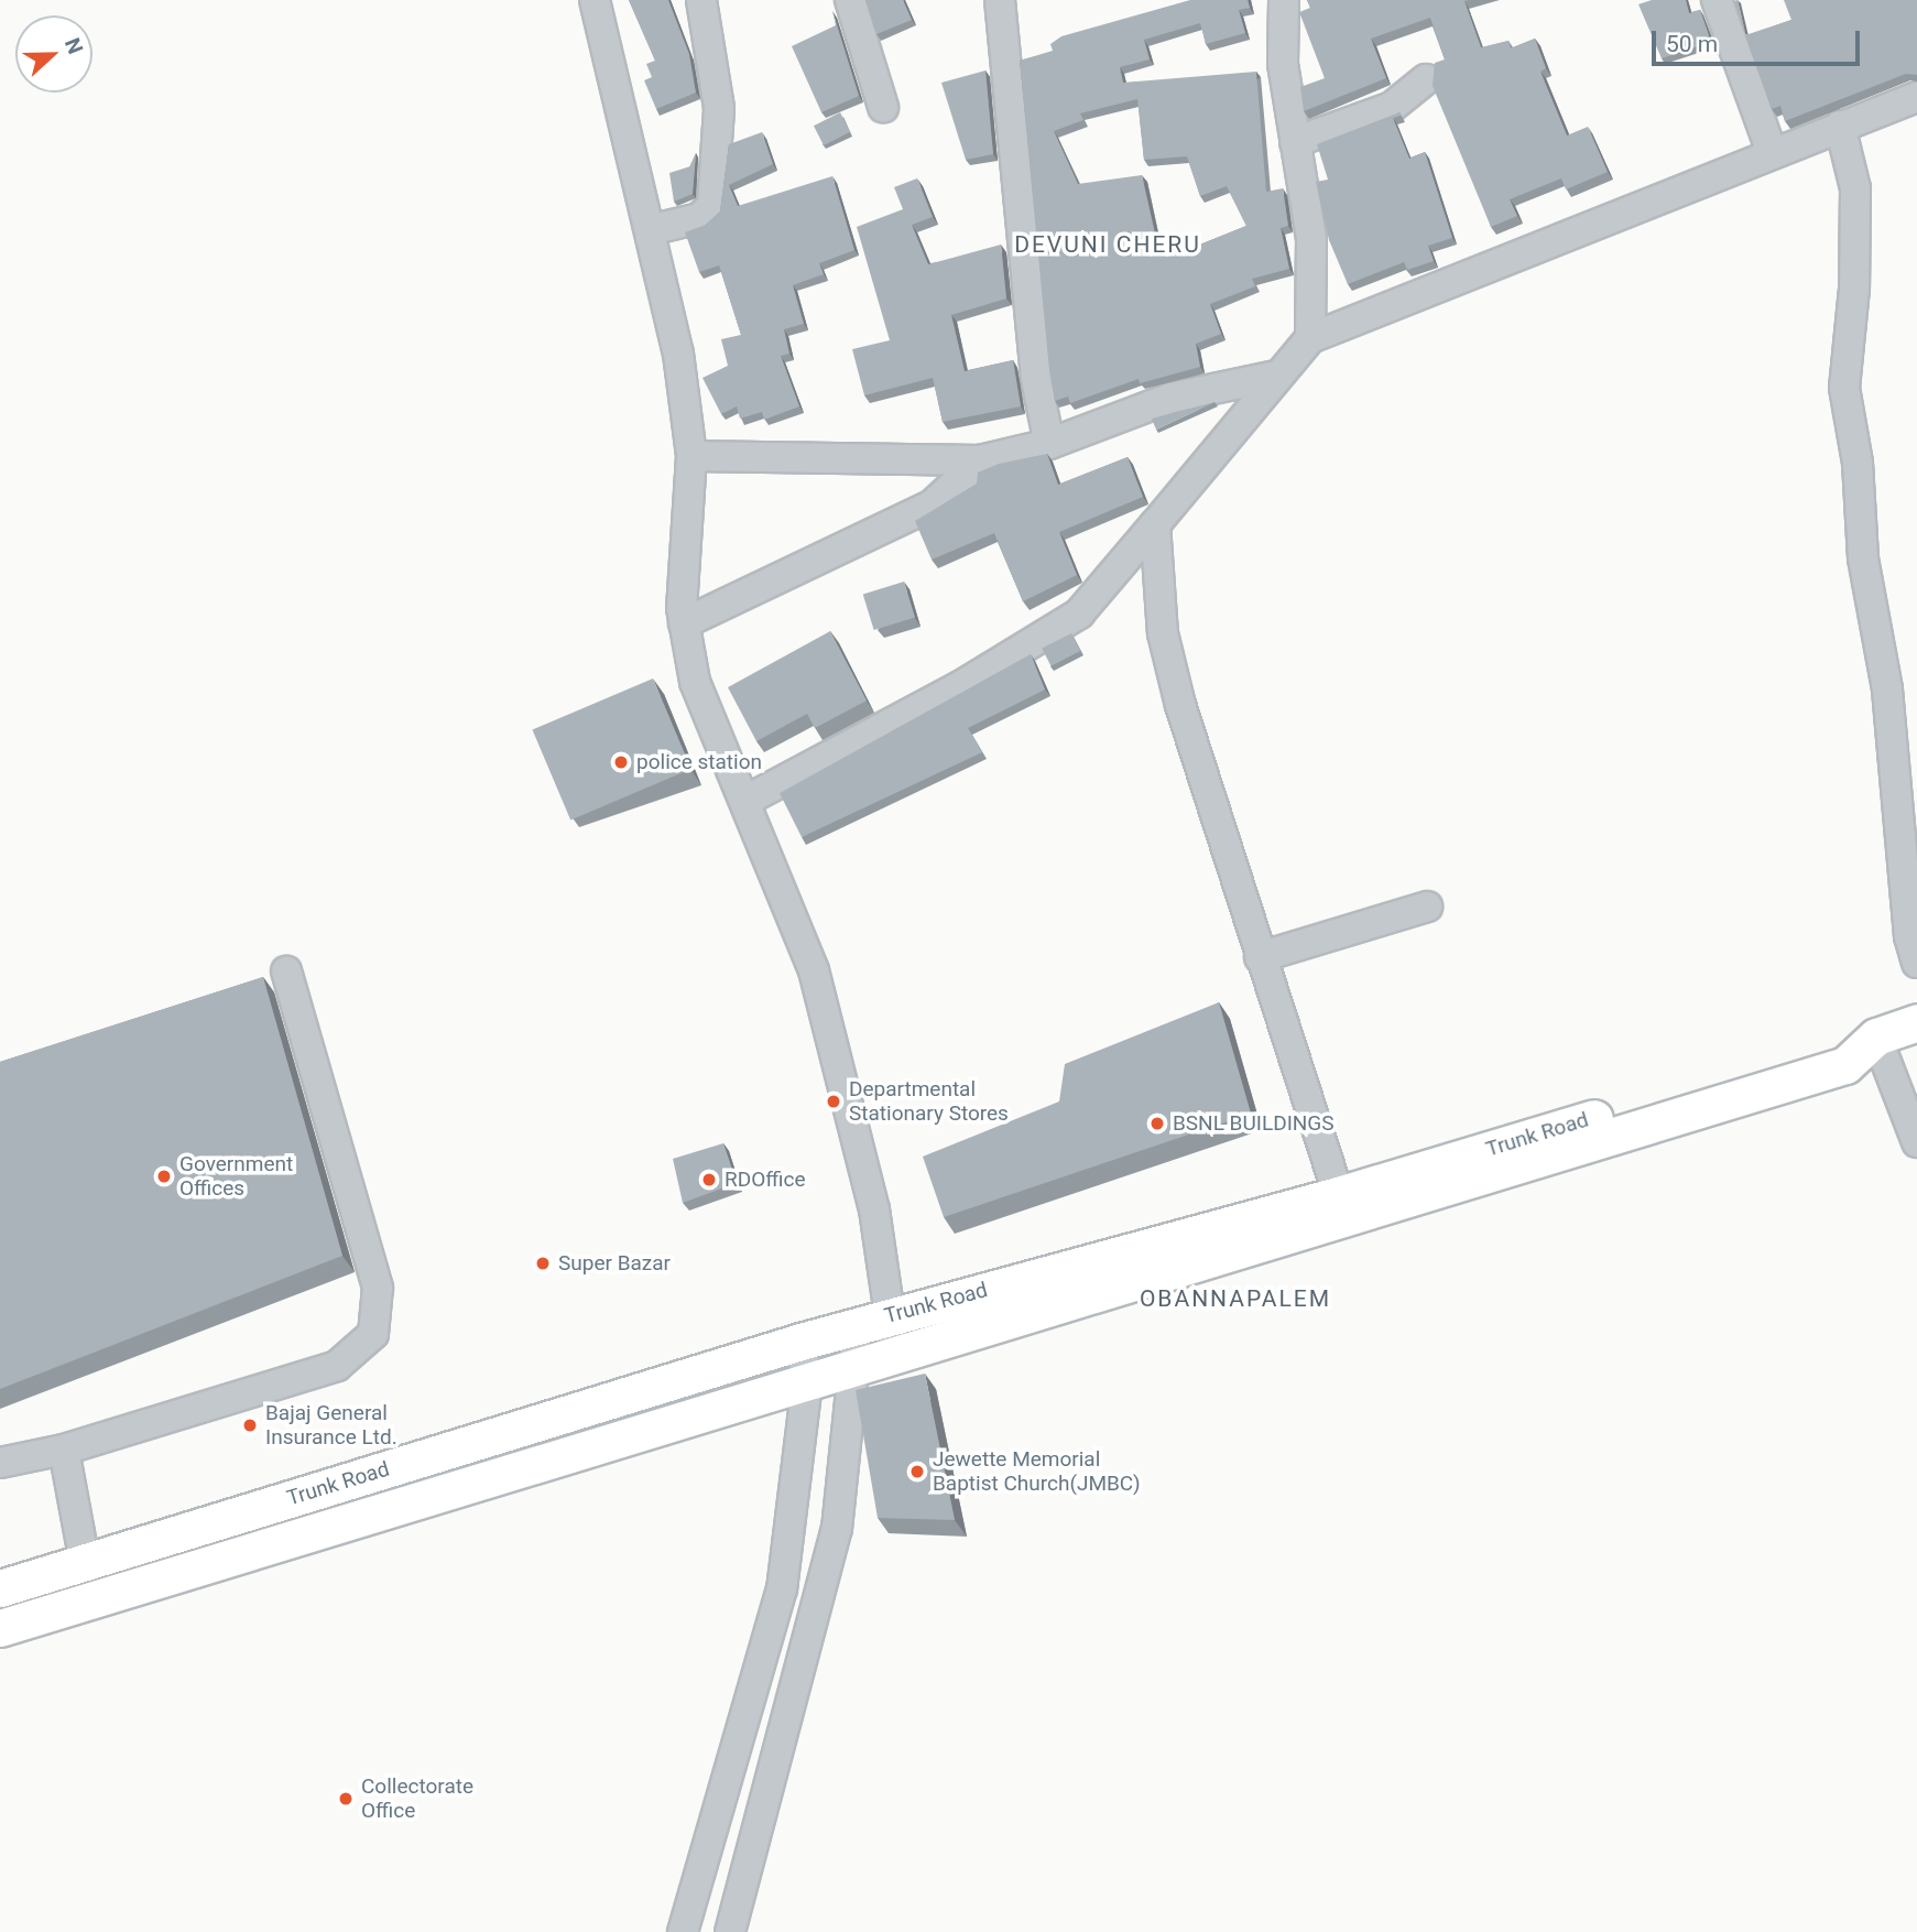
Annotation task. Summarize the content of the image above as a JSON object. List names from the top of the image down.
{
  "streets": {
    "main road": ["Trunk Road"]
  },
  "districts": ["DEVUNI CHERU", "OBANNAPALEM"],
  "places": [
    "police station",
    "Departmental Stationary Stores",
    "BSNL BUILDINGS",
    "Government Offices",
    "RDOffice",
    "Super Bazar",
    "Bajaj General Insurance Ltd.",
    "Jewette Memorial Baptist Church(JMBC)",
    "Collectorate Office"
  ],
  "scale_bar": "50 m",
  "north": "right"
}
